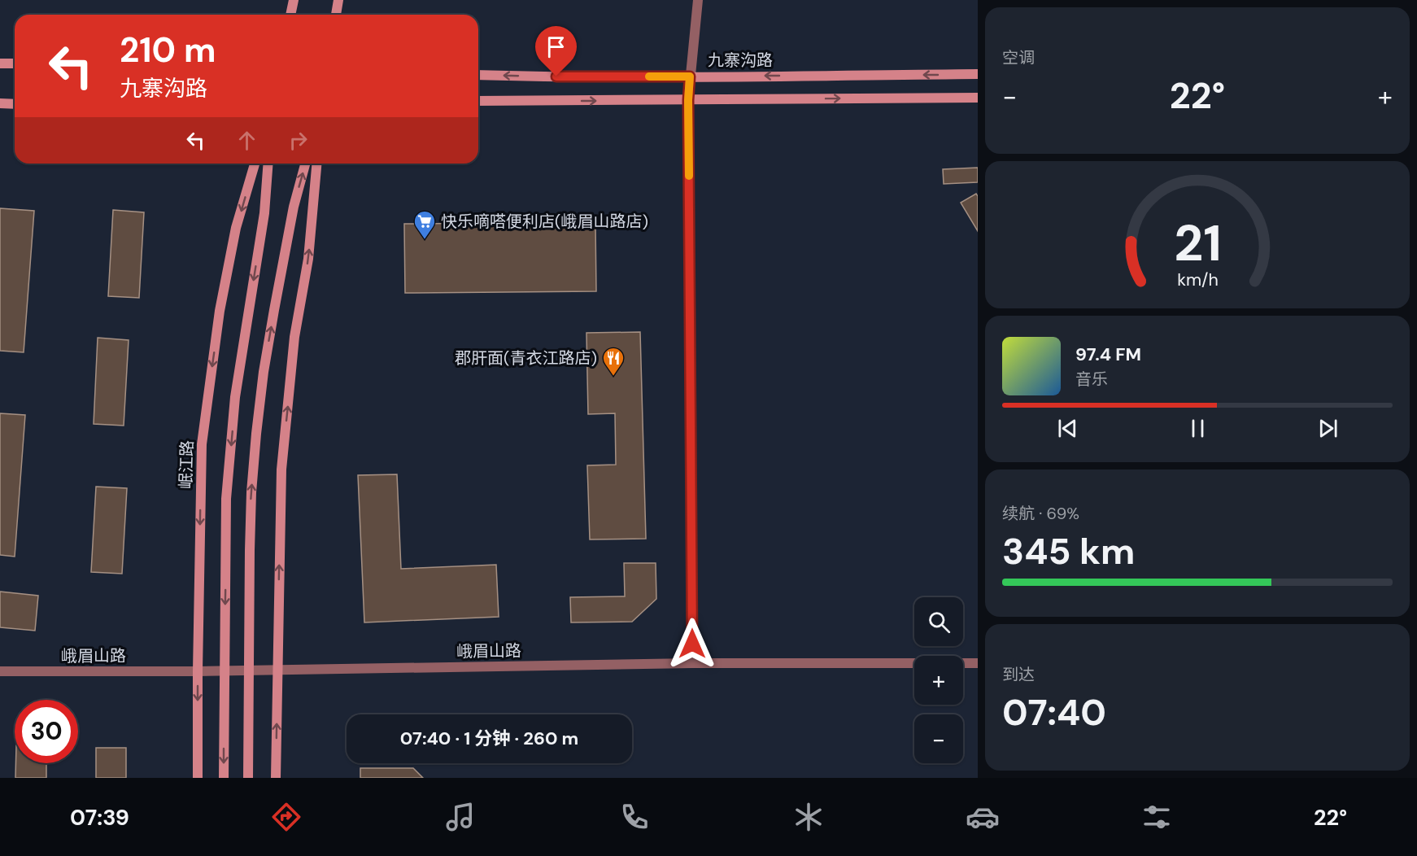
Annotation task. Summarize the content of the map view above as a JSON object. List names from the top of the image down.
{
  "streets": {
    "main road": ["九寨沟路", "岷江路"],
    "street": ["峨眉山路"]
  },
  "crossings": [
    ["岷江路", "峨眉山路"]
  ],
  "places": {
    "supermarket": ["快乐嘀嗒便利店(峨眉山路店)"],
    "restaurant": ["郡肝面(青衣江路店)"]
  },
  "page": {
    "tile": [
      "空调",
      ["续航 · 69%", "345 km"],
      ["到达", "07:40"]
    ],
    "turn": ["210 m", "九寨沟路"],
    "heat": ["−", "22°", "+"],
    "song": ["97.4 FM", "音乐"],
    "map_buttons": ["+", "−"],
    "limit": "30",
    "trip": "07:40 · 1 分钟 · 260 m",
    "tabs": ["07:39", "22°"],
    "gauge": ["21", "km/h"]
  }
}
